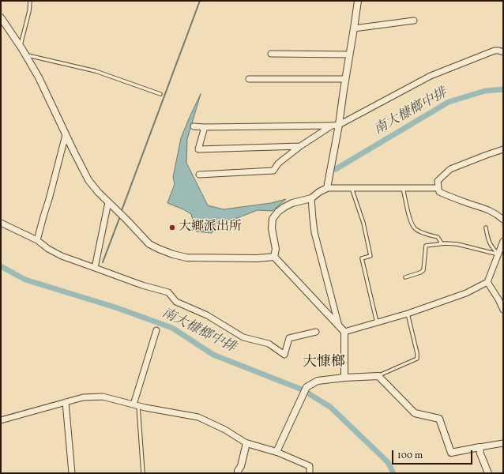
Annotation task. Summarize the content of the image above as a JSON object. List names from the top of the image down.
{
  "districts": ["大慷榔"],
  "water": ["南大槺榔中排"],
  "places": ["大鄉派出所"],
  "scale_bar": "100 m"
}
